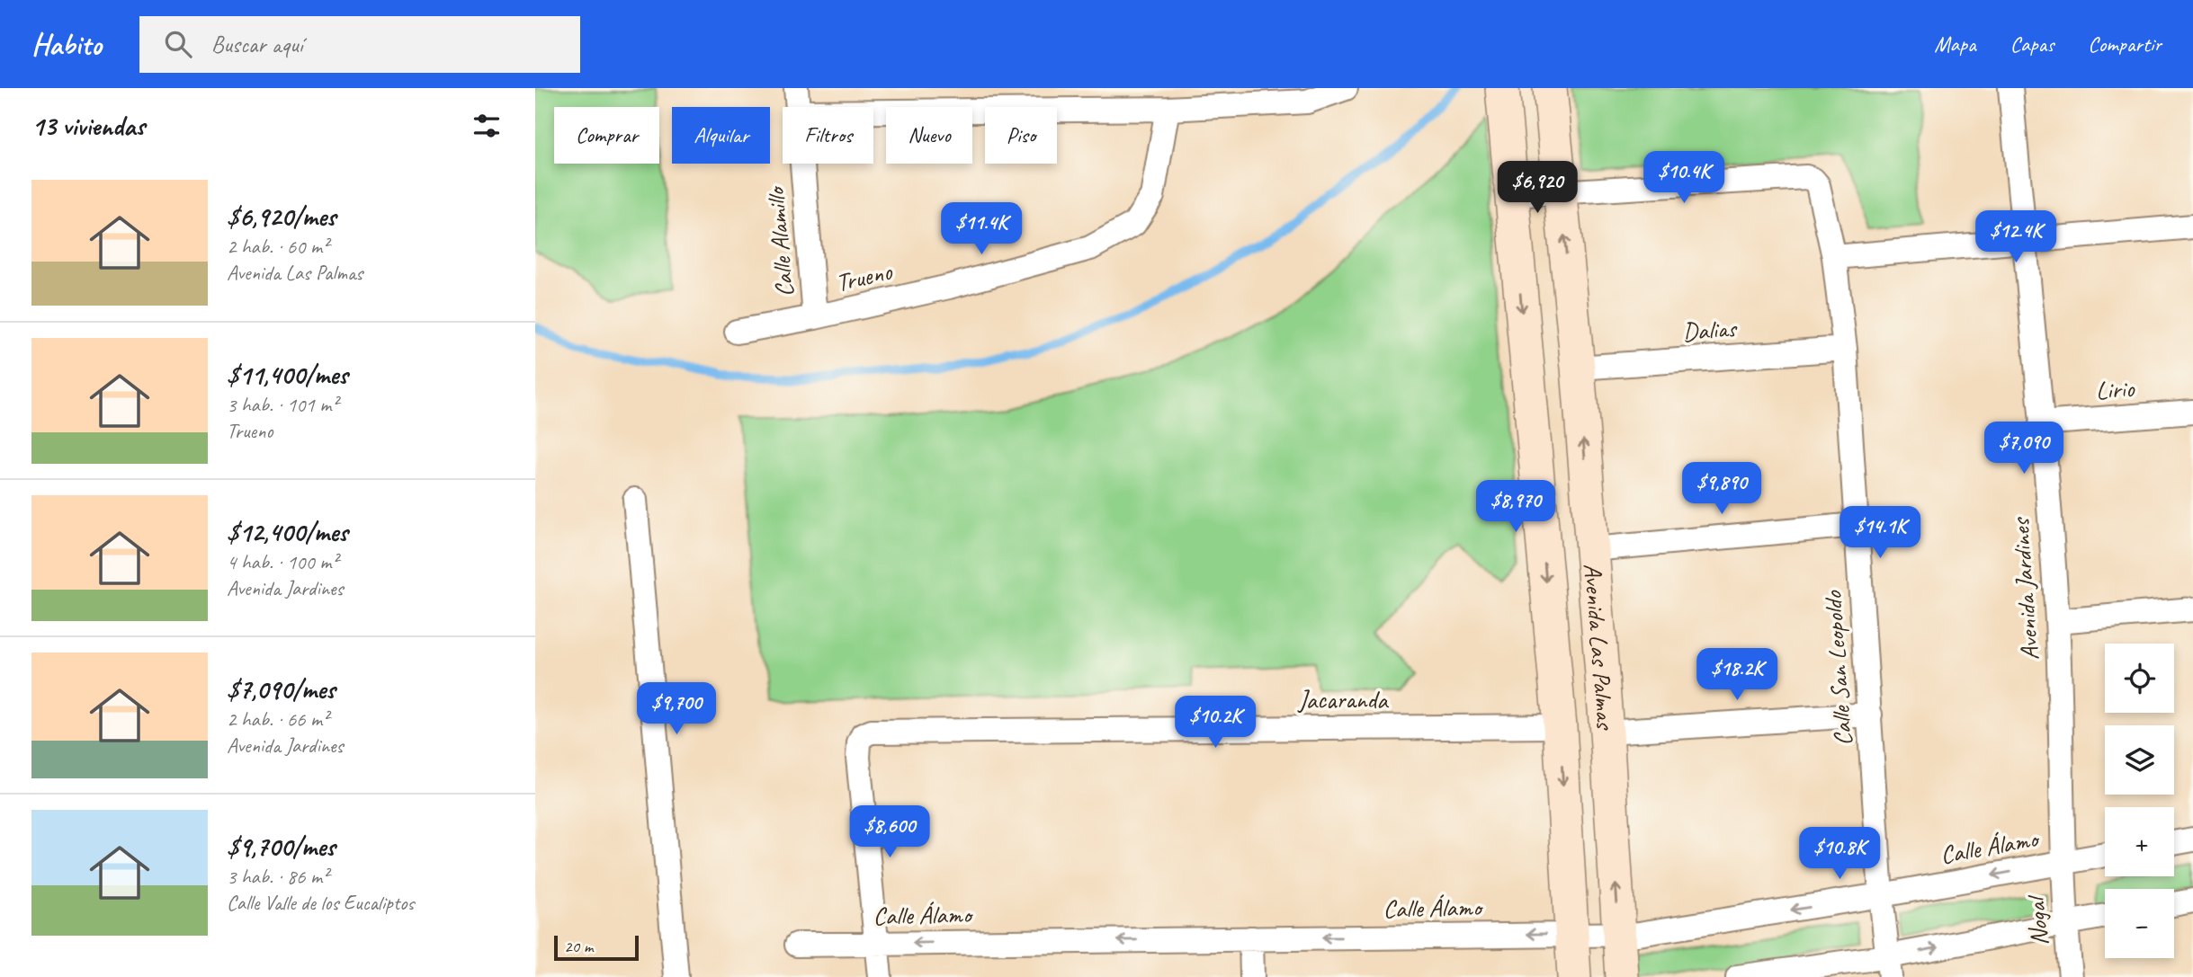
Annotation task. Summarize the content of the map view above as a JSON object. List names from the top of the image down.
{
  "streets": {
    "street": [
      "Calle Alamillo",
      "Trueno",
      "Dalias",
      "Lirio",
      "Avenida Jardines",
      "Avenida Las Palmas",
      "Calle San Leopoldo",
      "Jacaranda",
      "Calle Álamo",
      "Nogal"
    ]
  },
  "crossings": [
    ["Calle Alamillo", "Trueno"],
    ["Dalias", "Avenida Las Palmas"],
    ["Dalias", "Calle San Leopoldo"],
    ["Lirio", "Avenida Jardines"],
    ["Avenida Jardines", "Calle Álamo"],
    ["Avenida Jardines", "Nogal"],
    ["Avenida Las Palmas", "Calle San Leopoldo"],
    ["Avenida Las Palmas", "Jacaranda"],
    ["Avenida Las Palmas", "Calle Álamo"],
    ["Calle San Leopoldo", "Calle Álamo"],
    ["Jacaranda", "Calle Álamo"],
    ["Calle Álamo", "Nogal"]
  ],
  "scale_bar": "20 m",
  "page": {
    "header": "Habito",
    "search": "Buscar aquí",
    "nav": ["Mapa", "Capas", "Compartir"],
    "heading": "13 viviendas",
    "chip": [
      "Comprar",
      "Alquilar",
      "Filtros",
      "Nuevo",
      "Piso"
    ],
    "price": [
      "$10.4K",
      "$6,920",
      "$11.4K",
      "$12.4K",
      "$7,090",
      "$9,890",
      "$8,970",
      "$14.1K",
      "$18.2K",
      "$9,700",
      "$10.2K",
      "$8,600",
      "$10.8K"
    ],
    "list": [
      {
        "name": "$6,920/mes",
        "note": "2 hab. · 60 m² · Avenida Las Palmas"
      },
      {
        "name": "$11,400/mes",
        "note": "3 hab. · 101 m² · Trueno"
      },
      {
        "name": "$12,400/mes",
        "note": "4 hab. · 100 m² · Avenida Jardines"
      },
      {
        "name": "$7,090/mes",
        "note": "2 hab. · 66 m² · Avenida Jardines"
      },
      {
        "name": "$9,700/mes",
        "note": "3 hab. · 86 m² · Calle Valle de los Eucaliptos"
      }
    ],
    "map_buttons": ["+", "−"],
    "scale": "20 m"
  }
}
